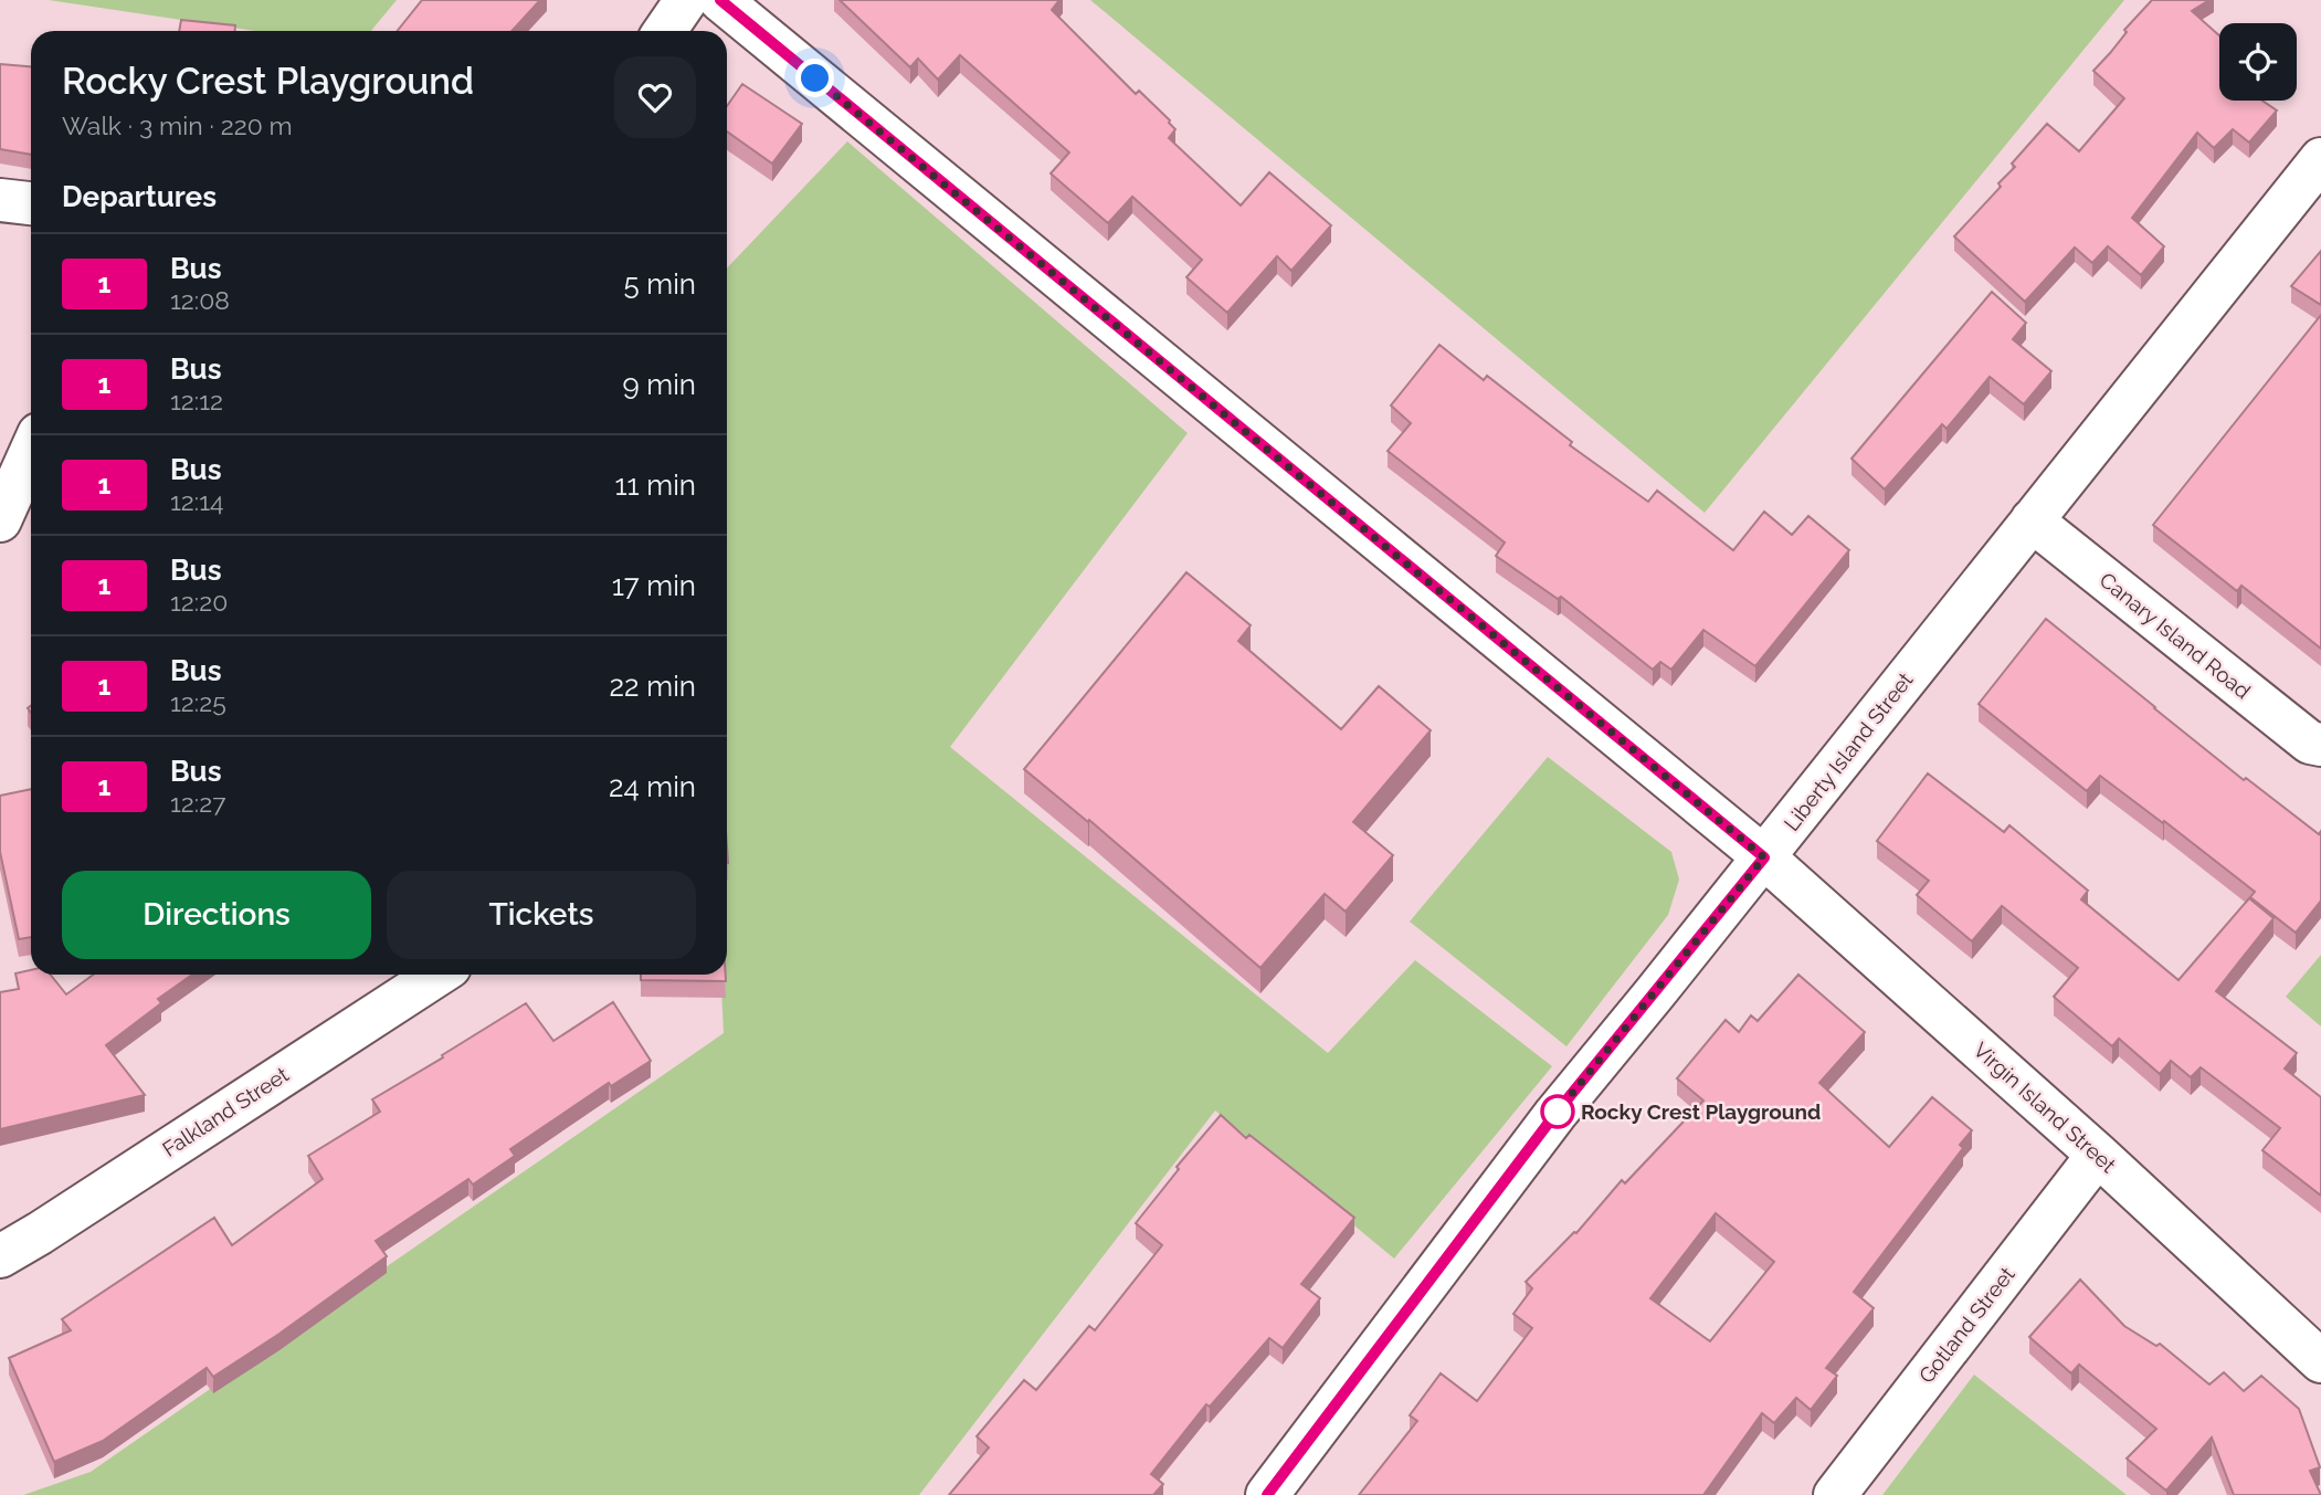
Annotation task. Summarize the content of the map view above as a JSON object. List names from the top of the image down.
{
  "streets": {
    "street": [
      "Canary Island Road",
      "Liberty Island Street",
      "Virgin Island Street",
      "Falkland Street",
      "Gotland Street"
    ]
  },
  "crossings": [
    ["Canary Island Road", "Liberty Island Street"],
    ["Liberty Island Street", "Virgin Island Street"],
    ["Virgin Island Street", "Gotland Street"]
  ],
  "places": ["Rocky Crest Playground"],
  "lines": ["bus line 1"],
  "page": {
    "heading": [
      ["Rocky Crest Playground", "Walk · 3 min · 220 m"],
      "Departures"
    ],
    "list": [
      {
        "mark": "1",
        "name": "Bus",
        "note": "12:08",
        "value": "5 min"
      },
      {
        "mark": "1",
        "name": "Bus",
        "note": "12:12",
        "value": "9 min"
      },
      {
        "mark": "1",
        "name": "Bus",
        "note": "12:14",
        "value": "11 min"
      },
      {
        "mark": "1",
        "name": "Bus",
        "note": "12:20",
        "value": "17 min"
      },
      {
        "mark": "1",
        "name": "Bus",
        "note": "12:25",
        "value": "22 min"
      },
      {
        "mark": "1",
        "name": "Bus",
        "note": "12:27",
        "value": "24 min"
      }
    ],
    "buttons": ["Directions", "Tickets"]
  }
}
